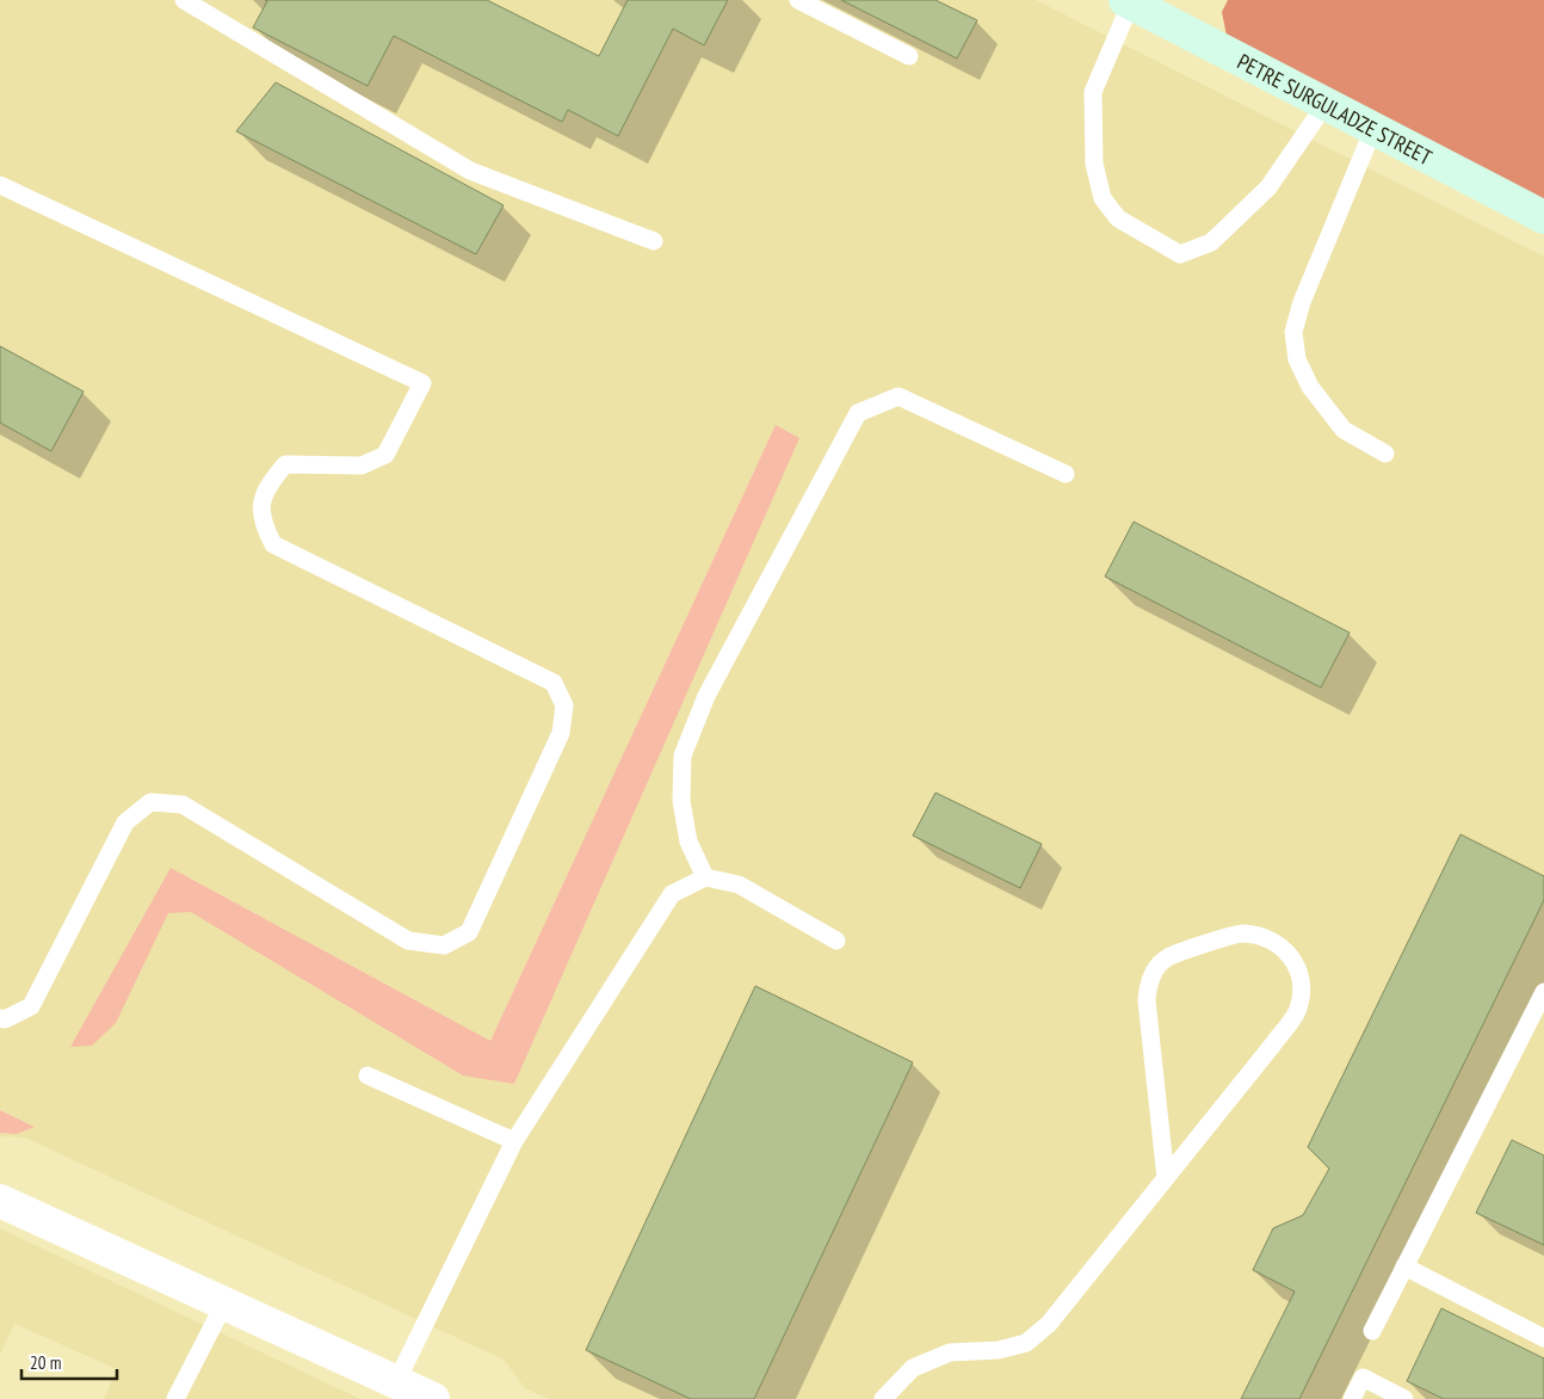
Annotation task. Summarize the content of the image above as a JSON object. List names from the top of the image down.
{
  "streets": {
    "street": ["PETRE SURGULADZE STREET"]
  },
  "scale_bar": "20 m"
}
